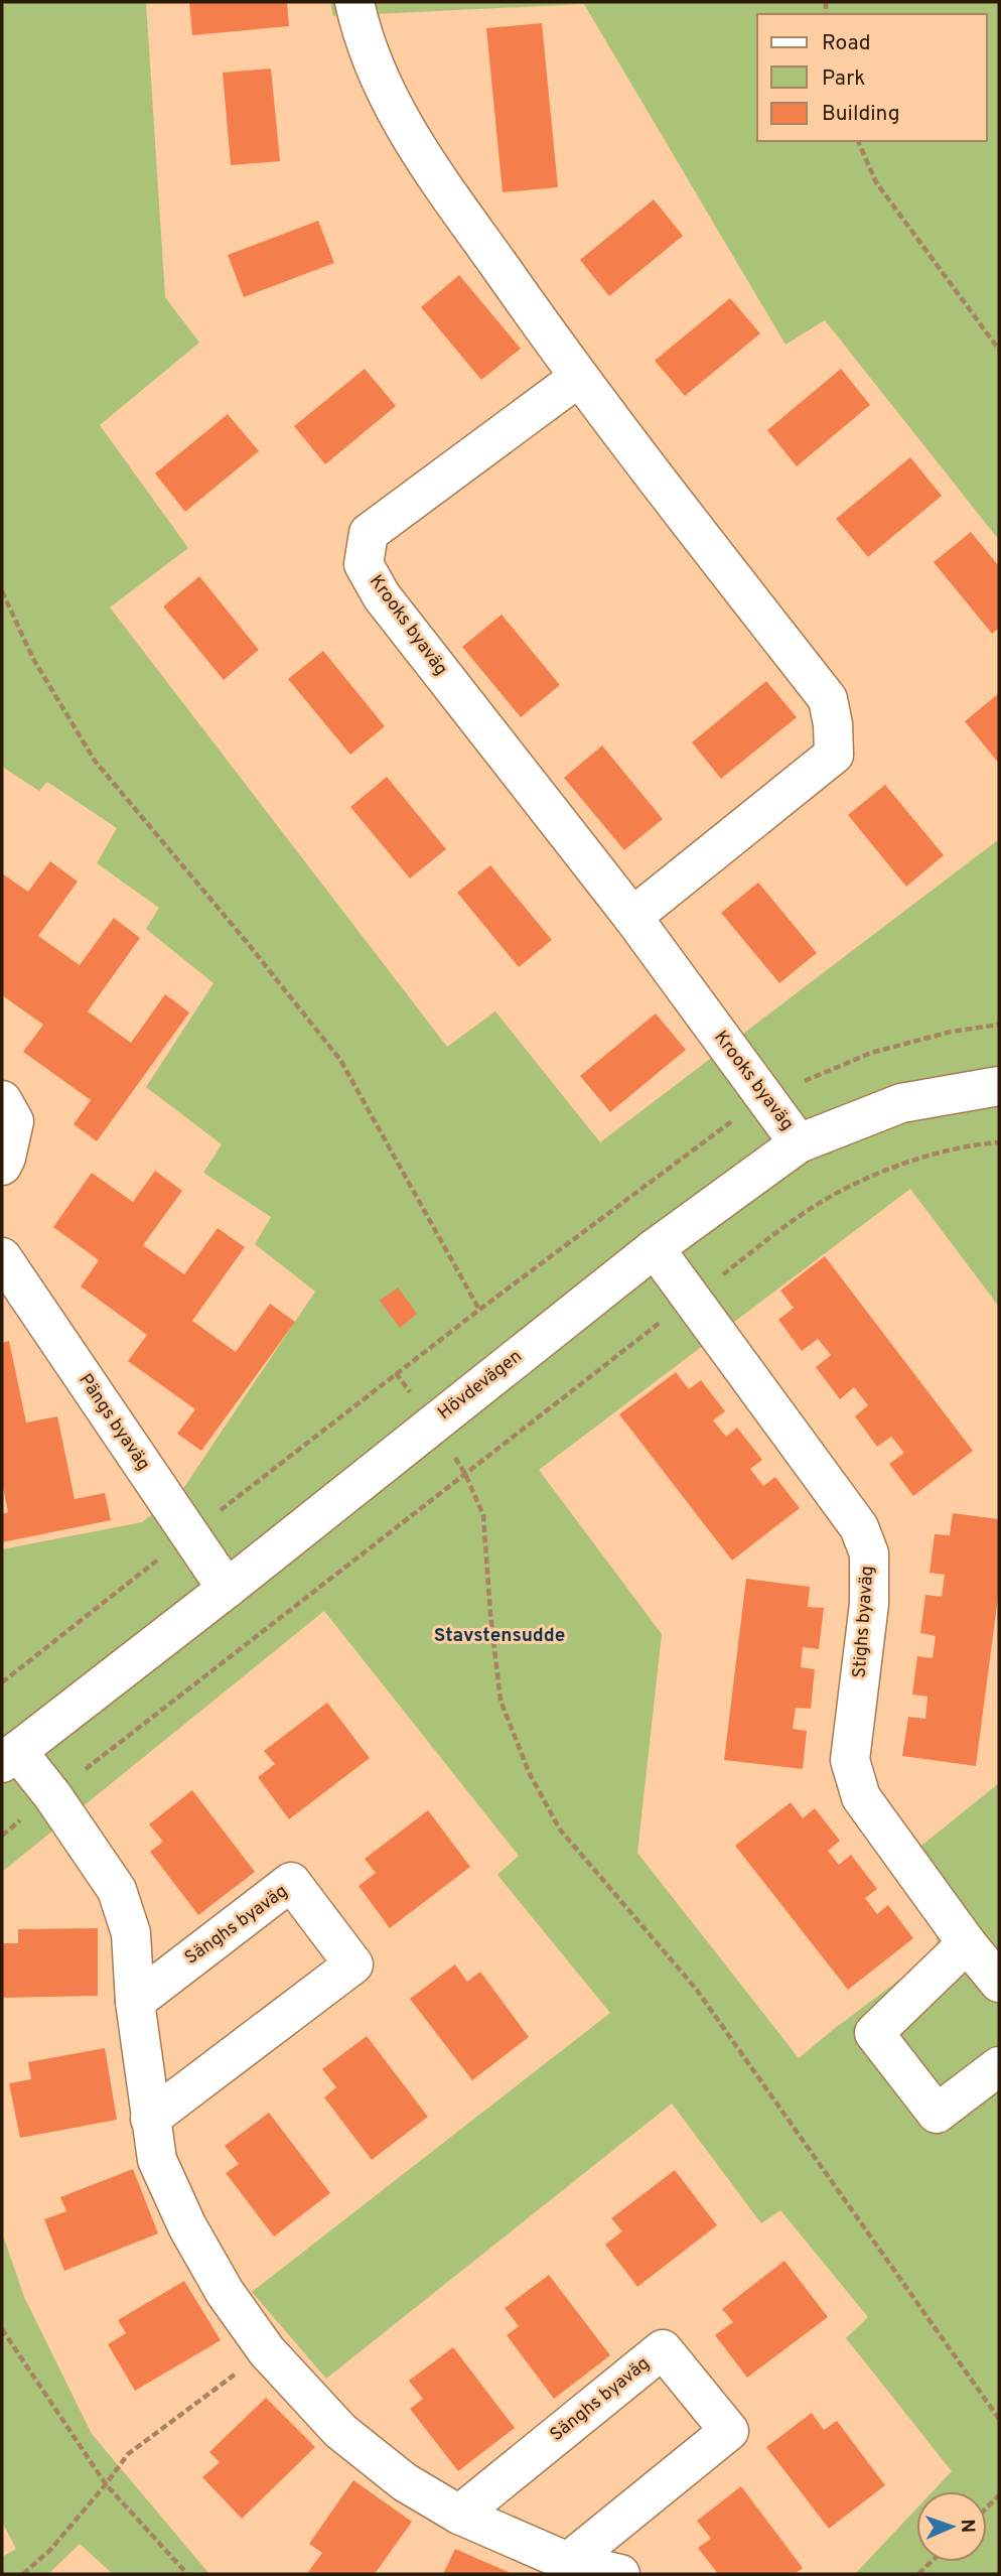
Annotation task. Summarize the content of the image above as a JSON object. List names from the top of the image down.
{
  "streets": {
    "street": [
      "Krooks byaväg",
      "Hövdevägen",
      "Pängs byaväg",
      "Stighs byaväg",
      "Sänghs byaväg"
    ]
  },
  "crossings": [
    ["Krooks byaväg", "Hövdevägen"],
    ["Hövdevägen", "Pängs byaväg"],
    ["Hövdevägen", "Stighs byaväg"]
  ],
  "districts": ["Stavstensudde"],
  "legend": ["Road", "Park", "Building"],
  "north": "right"
}
